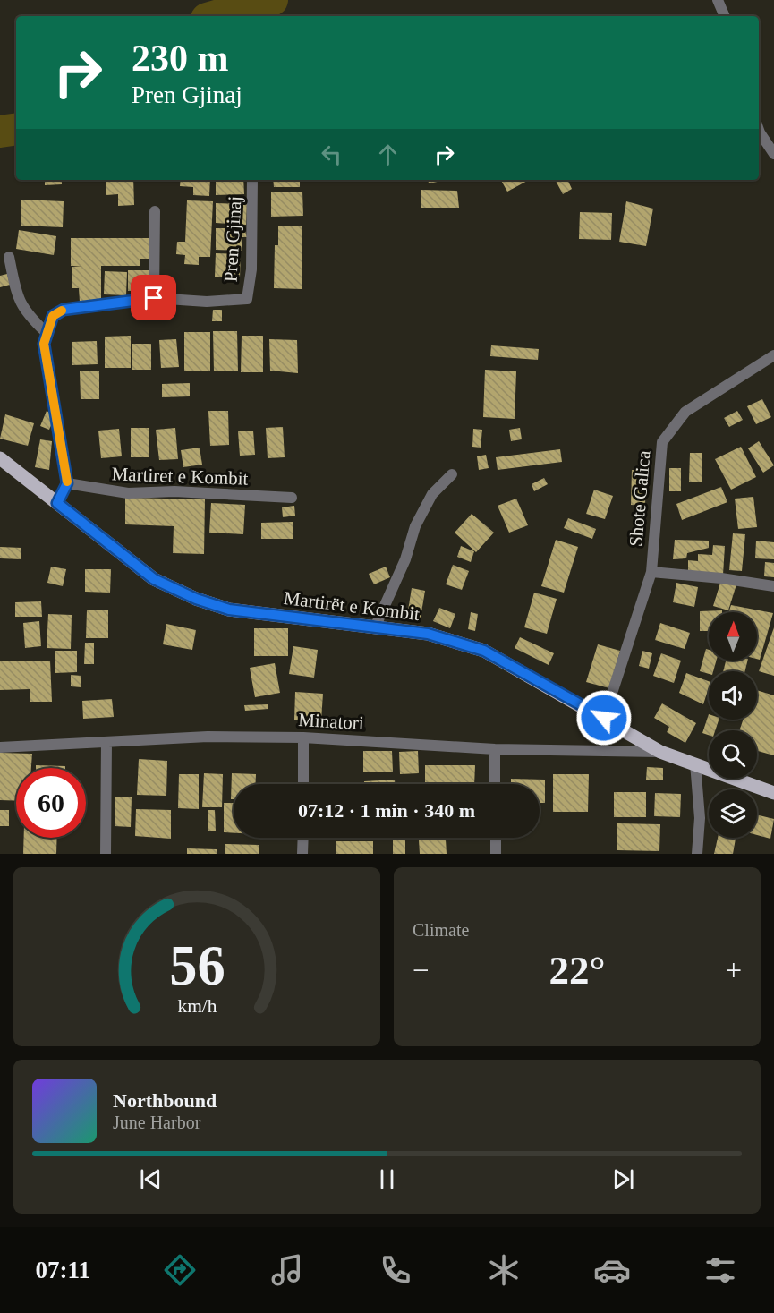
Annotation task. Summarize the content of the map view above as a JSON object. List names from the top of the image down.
{
  "streets": {
    "main road": ["Martirët e Kombit"],
    "street": [
      "Pren Gjinaj",
      "Martiret e Kombit",
      "Shote Galica",
      "Minatori"
    ]
  },
  "crossings": [
    ["Shote Galica", "Martirët e Kombit"],
    ["Martirët e Kombit", "Minatori"]
  ],
  "north": "top",
  "page": {
    "turn": ["230 m", "Pren Gjinaj"],
    "limit": "60",
    "trip": "07:12 · 1 min · 340 m",
    "tile": "Climate",
    "heat": ["−", "22°", "+"],
    "song": ["Northbound", "June Harbor"],
    "tabs": "07:11",
    "gauge": ["56", "km/h"]
  }
}
